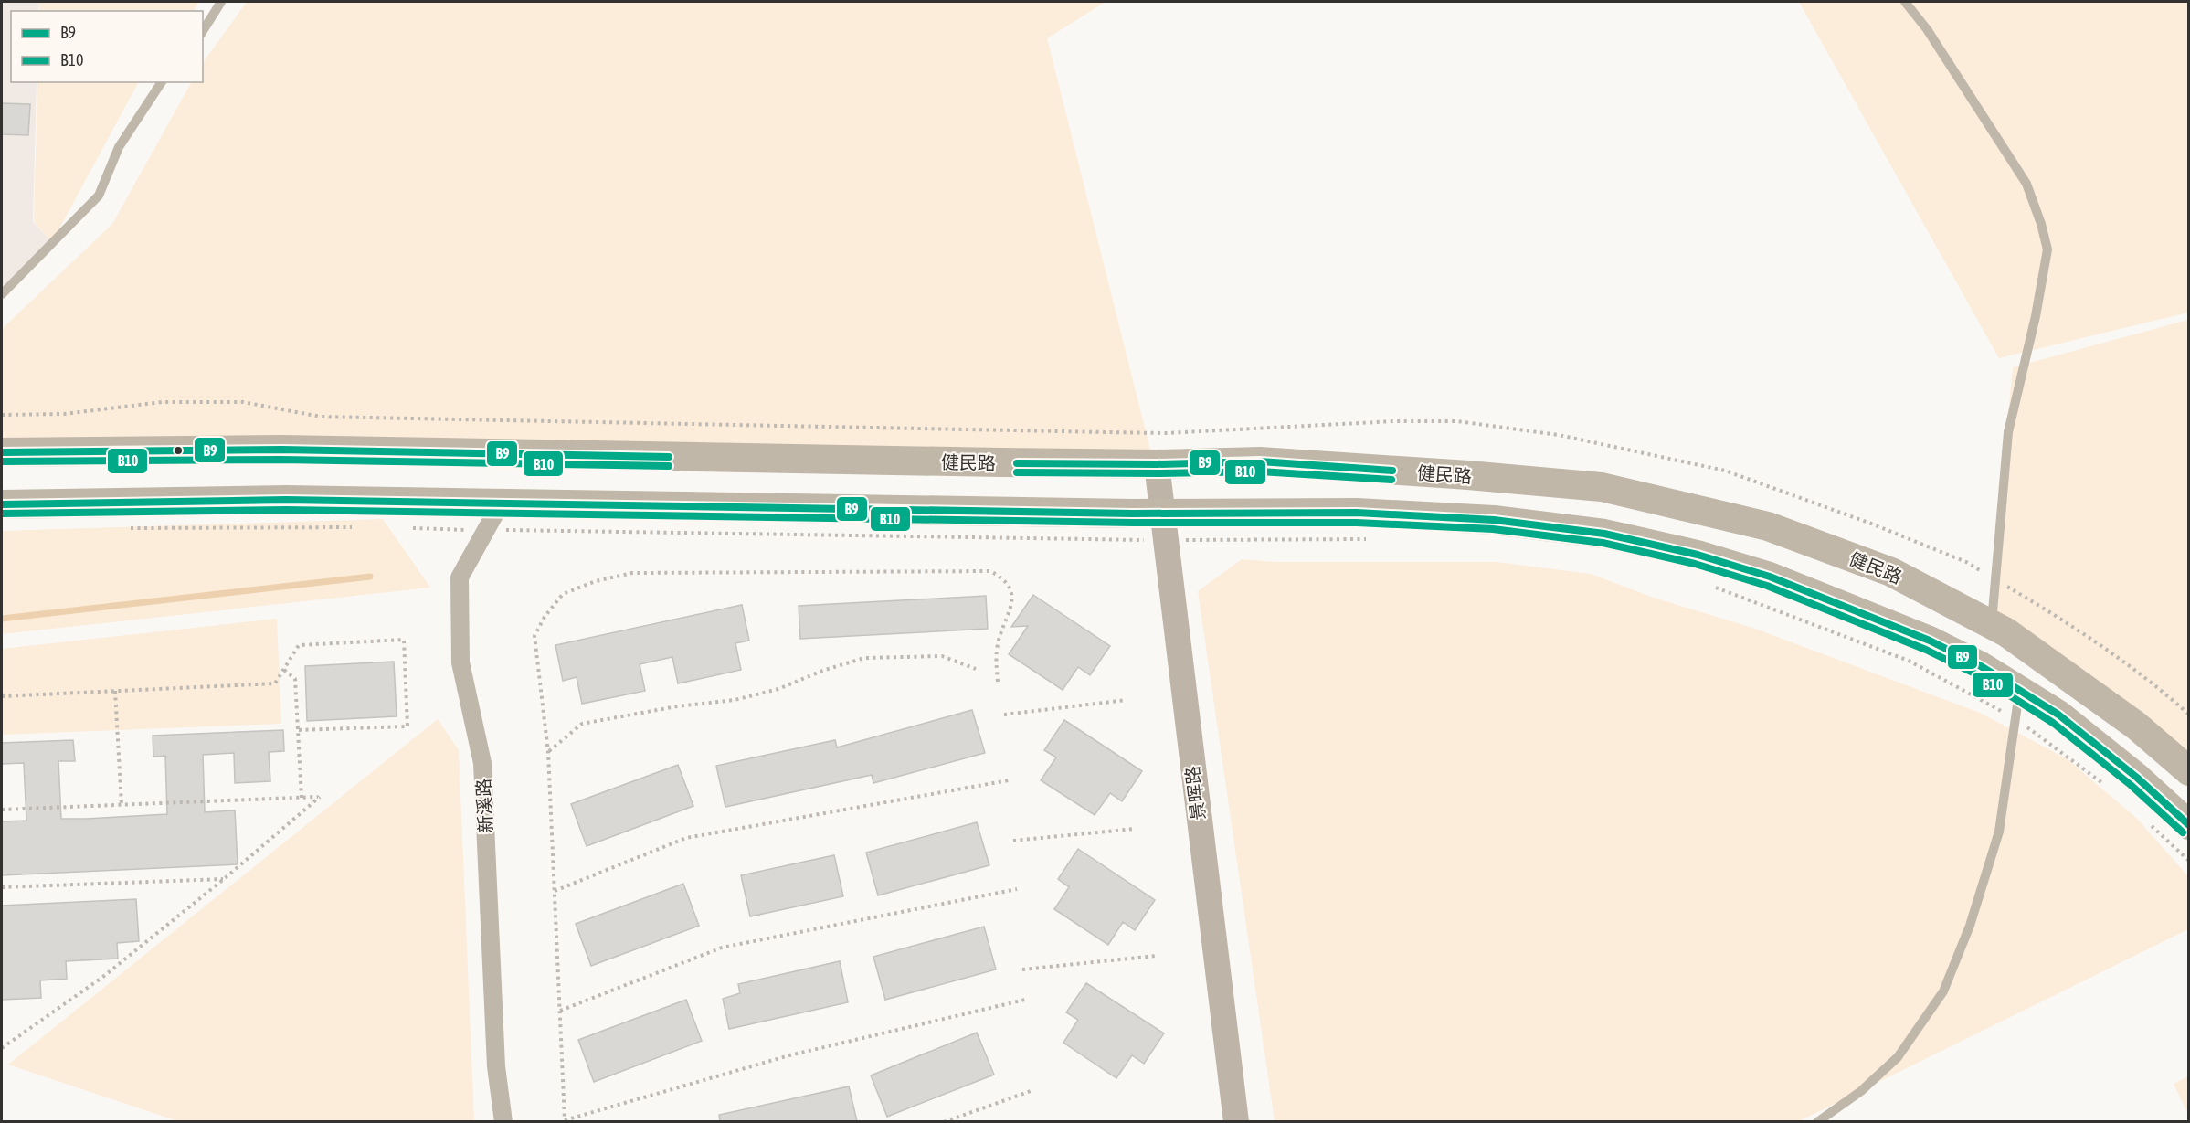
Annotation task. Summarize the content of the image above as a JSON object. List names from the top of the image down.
{
  "streets": {
    "main road": ["健民路"],
    "street": ["景晖路", "新溪路"]
  },
  "crossings": [
    ["健民路", "景晖路"]
  ],
  "lines": ["transit line B9", "transit line B10"],
  "legend": ["B9", "B10"]
}
